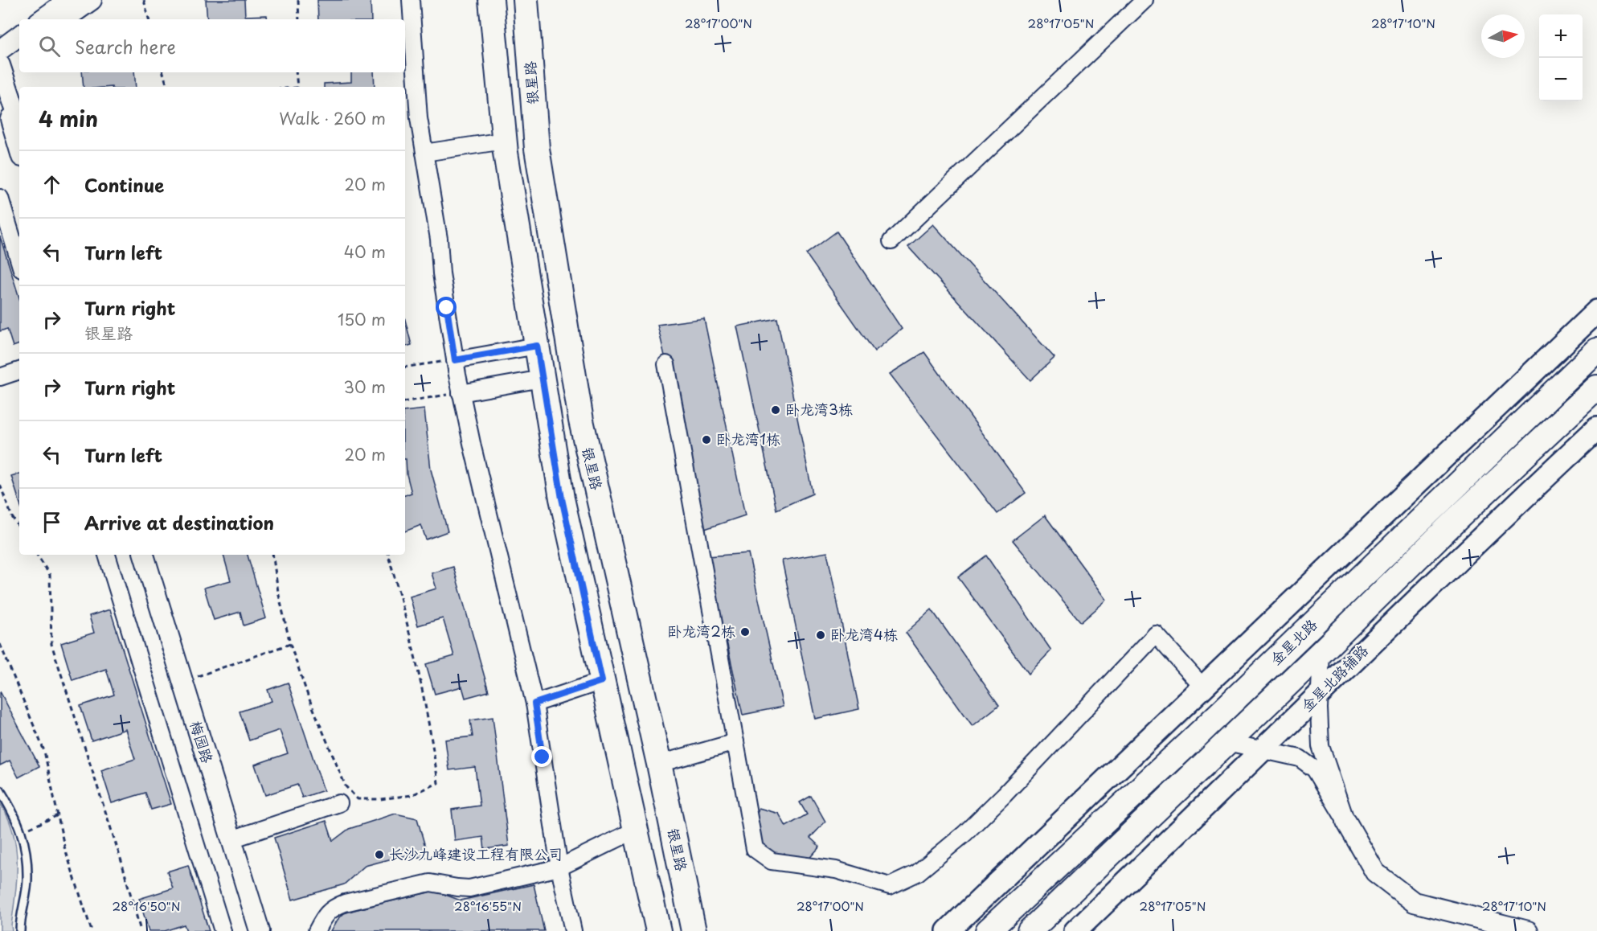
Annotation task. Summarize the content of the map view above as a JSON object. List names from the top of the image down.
{
  "streets": {
    "main road": ["银星路", "金星北路", "金星北路辅路"],
    "street": ["梅园路"]
  },
  "places": [
    "卧龙湾3栋",
    "卧龙湾1栋",
    "卧龙湾2栋",
    "卧龙湾4栋",
    "长沙九峰建设工程有限公司"
  ],
  "north": "right",
  "page": {
    "map_buttons": ["+", "−"],
    "search": "Search here",
    "heading": ["4 min", "Walk · 260 m"],
    "list": [
      ["Continue", "20 m"],
      ["Turn left", "40 m"],
      ["Turn right", "银星路", "150 m"],
      ["Turn right", "30 m"],
      ["Turn left", "20 m"],
      "Arrive at destination"
    ]
  },
  "coordinates": [
    "28°17'00\"N",
    "28°17'05\"N",
    "28°17'10\"N",
    "28°16'50\"N",
    "28°16'55\"N"
  ]
}
